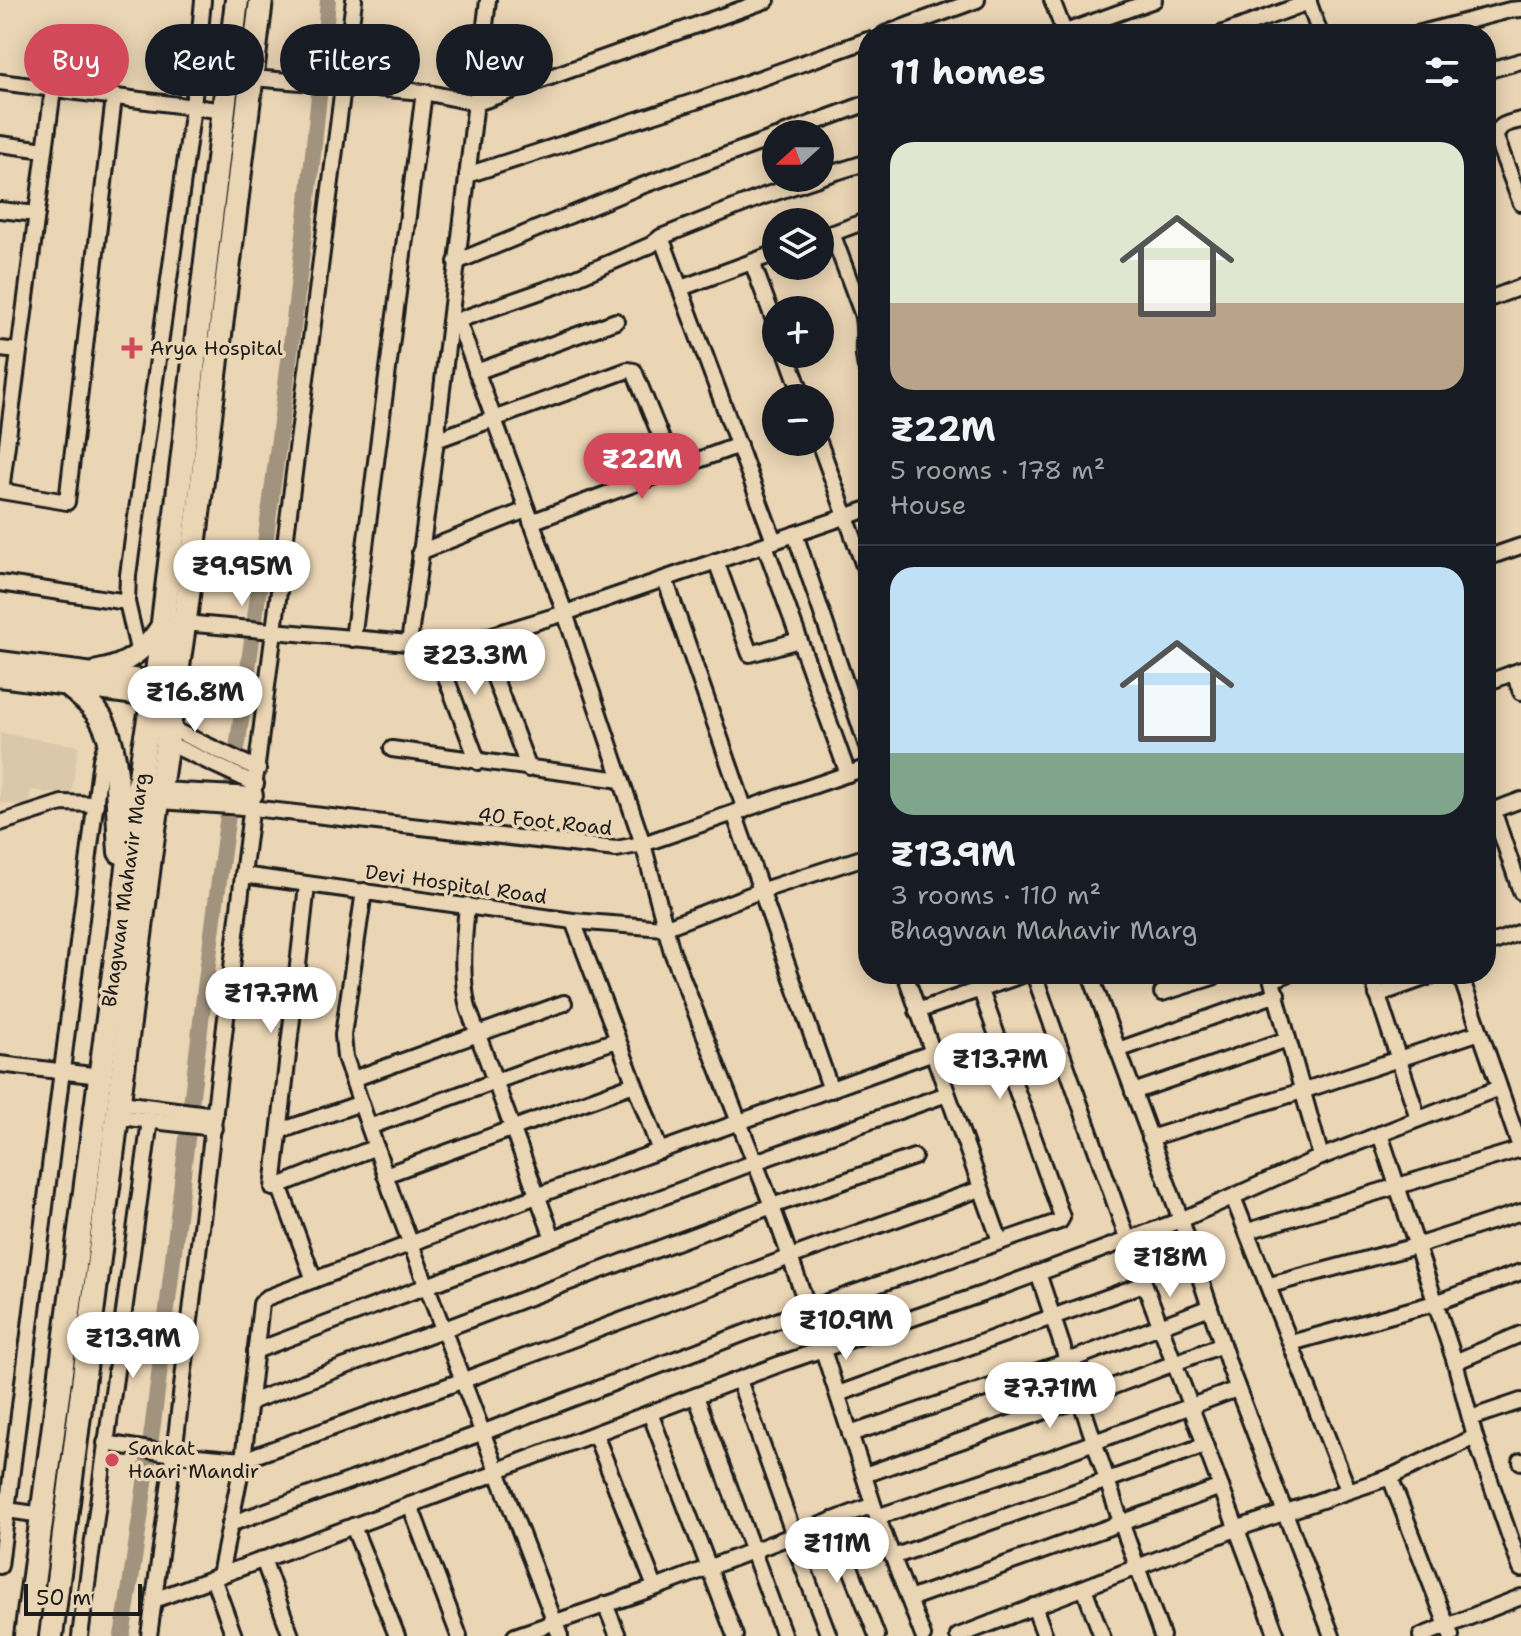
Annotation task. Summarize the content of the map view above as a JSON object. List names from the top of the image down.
{
  "streets": {
    "main road": ["Bhagwan Mahavir Marg"],
    "street": ["40 Foot Road", "Devi Hospital Road"]
  },
  "crossings": [
    ["40 Foot Road", "Bhagwan Mahavir Marg"]
  ],
  "places": {
    "health": ["Arya Hospital"],
    "other": ["Sankat Haari Mandir"]
  },
  "scale_bar": "50 m",
  "north": "left",
  "page": {
    "chip": [
      "Buy",
      "Rent",
      "Filters",
      "New"
    ],
    "heading": "11 homes",
    "map_buttons": ["+", "−"],
    "list": [
      {
        "name": "₹22M",
        "note": "5 rooms · 178 m² · House"
      },
      {
        "name": "₹13.9M",
        "note": "3 rooms · 110 m² · Bhagwan Mahavir Marg"
      }
    ],
    "price": [
      "₹22M",
      "₹9.95M",
      "₹23.3M",
      "₹16.8M",
      "₹17.7M",
      "₹13.7M",
      "₹18M",
      "₹10.9M",
      "₹13.9M",
      "₹7.71M",
      "₹11M"
    ],
    "scale": "50 m"
  }
}
